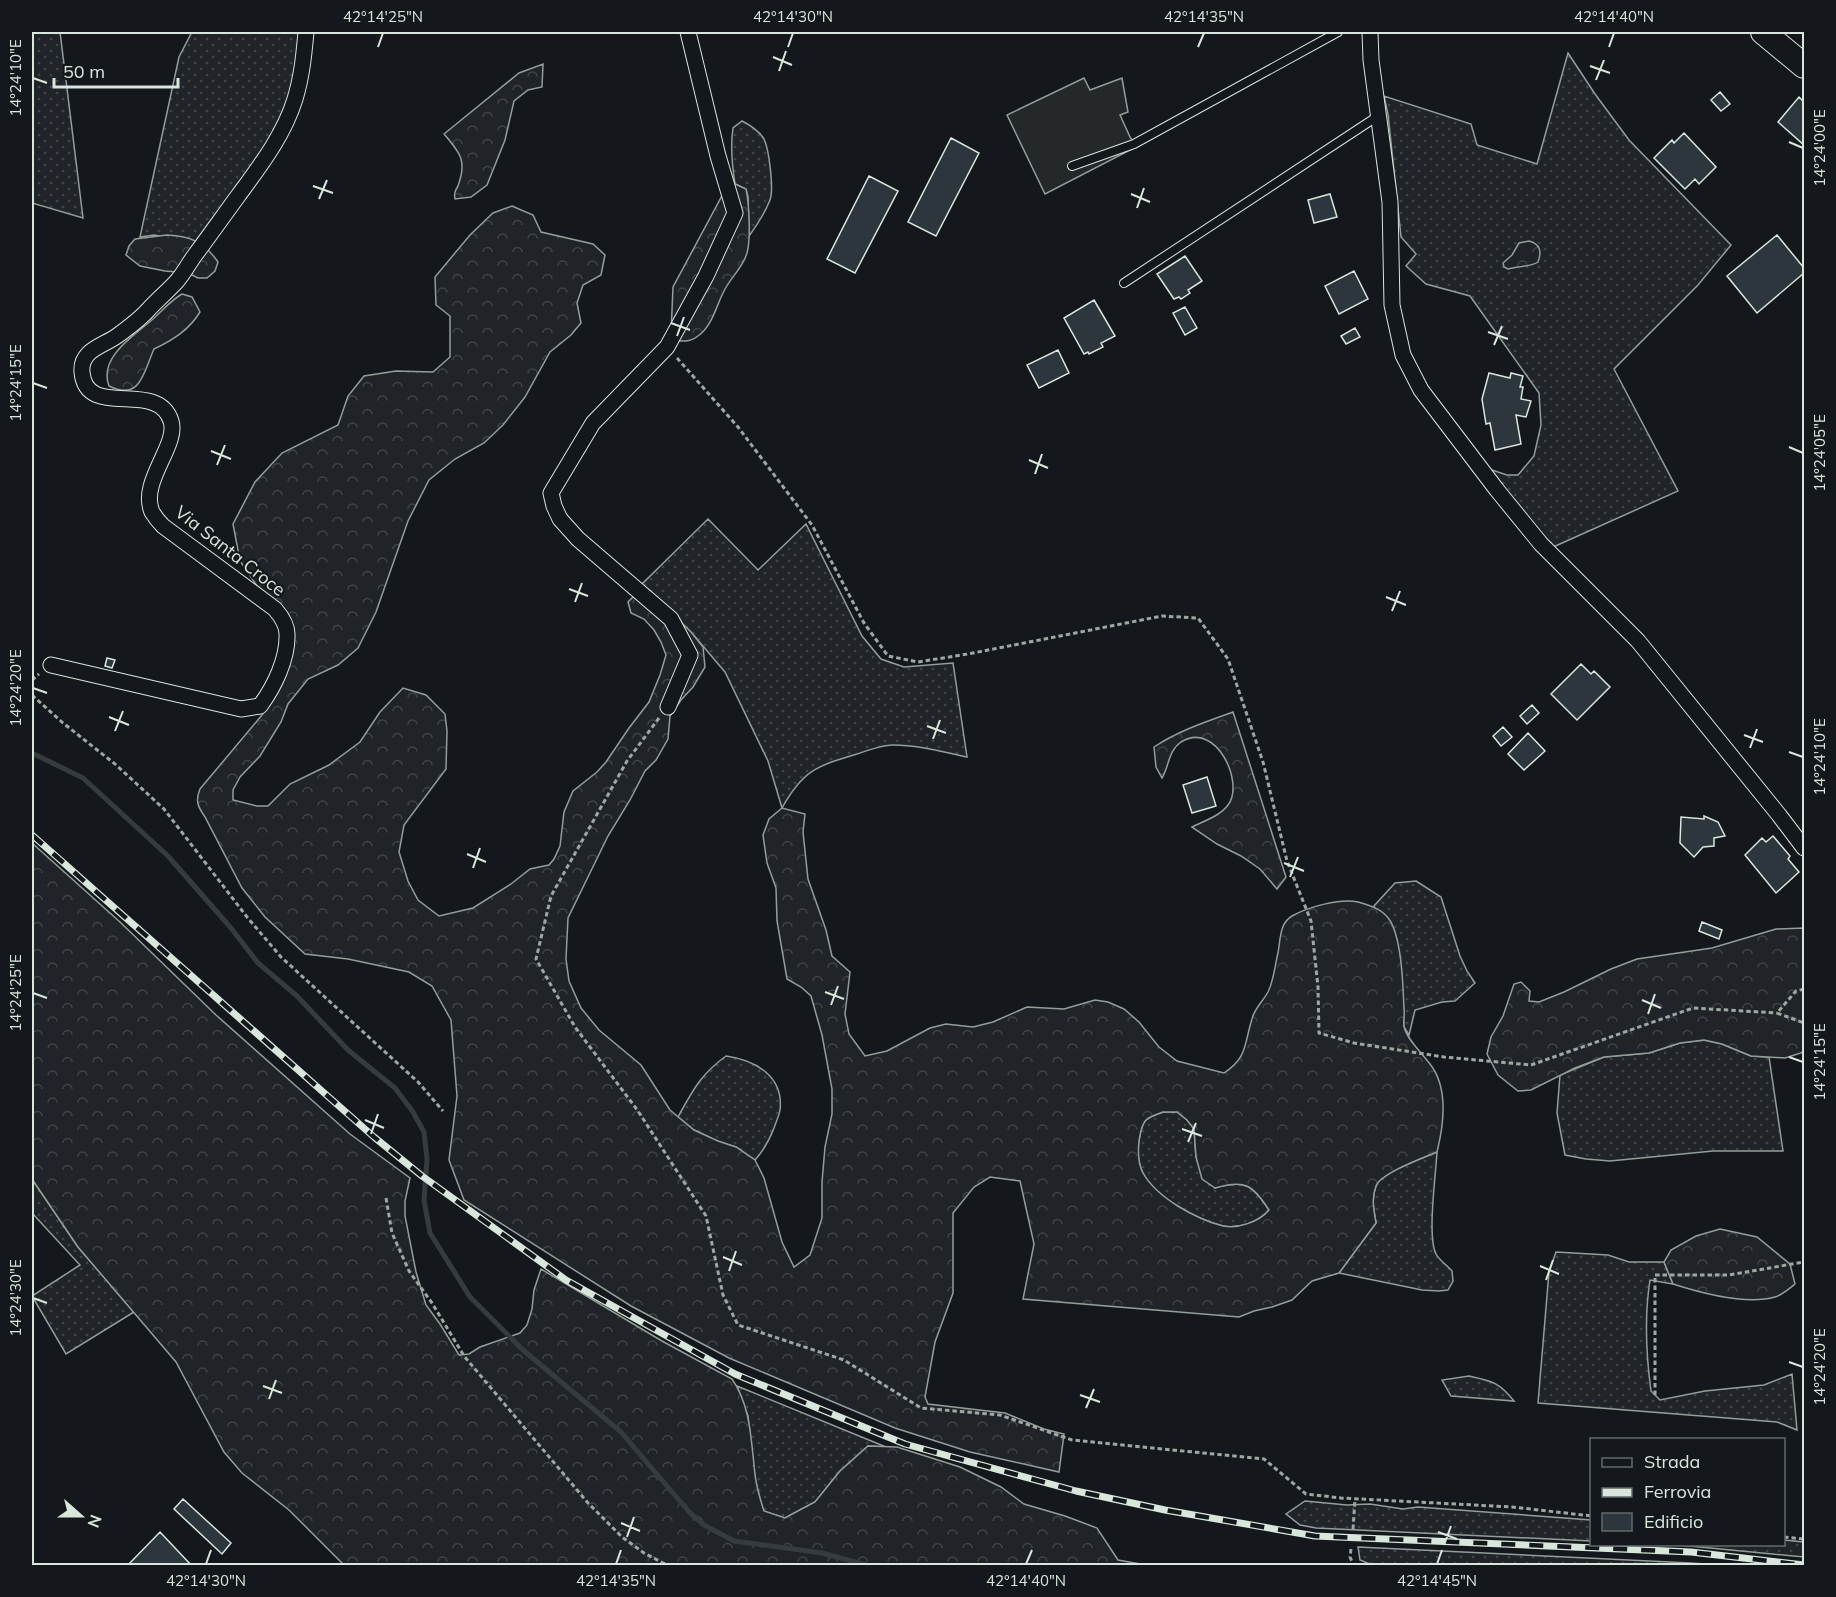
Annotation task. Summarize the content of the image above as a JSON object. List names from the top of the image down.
{
  "streets": {
    "street": ["Via Santa Croce"]
  },
  "legend": ["Strada", "Ferrovia", "Edificio"],
  "scale_bar": "50 m",
  "north": "right",
  "coordinates": [
    "42°14'25\"N",
    "42°14'30\"N",
    "42°14'35\"N",
    "42°14'40\"N",
    "14°24'10\"E",
    "14°24'00\"E",
    "14°24'15\"E",
    "14°24'05\"E",
    "14°24'20\"E",
    "14°24'25\"E",
    "14°24'30\"E",
    "42°14'45\"N"
  ]
}
